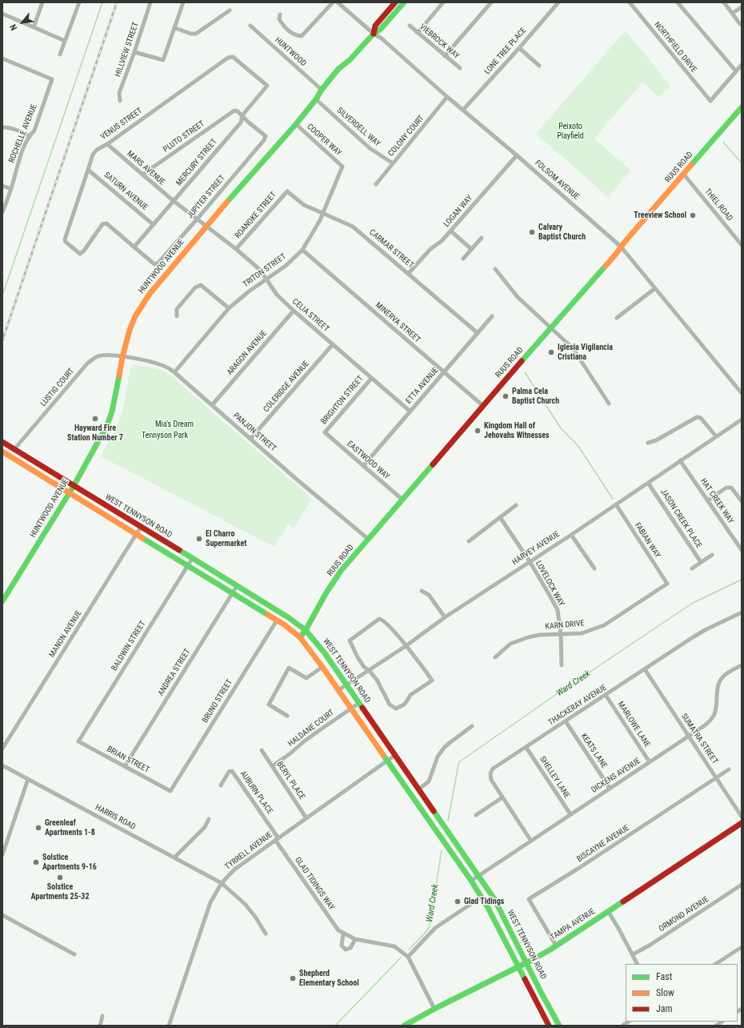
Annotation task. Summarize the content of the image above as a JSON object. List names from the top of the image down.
{
  "streets": {
    "street": [
      "VIEBROCK WAY",
      "NORTHFIELD DRIVE",
      "HILLVIEW STREET",
      "LONE TREE PLACE",
      "HUNTWOOD",
      "VENUS STREET",
      "SILVERDELL WAY",
      "ROCHELLE AVENUE",
      "COLONY COURT",
      "PLUTO STREET",
      "COOPER WAY",
      "MERCURY STREET",
      "RUUS ROAD",
      "MARS AVENUE",
      "FOLSOM AVENUE",
      "SATURN AVENUE",
      "JUPITER STREET",
      "THIEL ROAD",
      "LOGAN WAY",
      "ROANOKE STREET",
      "CARMAR STREET",
      "HUNTWOOD AVENUE",
      "TRITON STREET",
      "CELIA STREET",
      "MINERVA STREET",
      "ARAGON AVENUE",
      "ETTA AVENUE",
      "COLERIDGE AVENUE",
      "LUSTIG COURT",
      "BRIGHTON STREET",
      "PANJON STREET",
      "EASTWOOD WAY",
      "HAT CREEK WAY",
      "WEST TENNYSON ROAD",
      "JASON CREEK PLACE",
      "FABIAN WAY",
      "HARVEY AVENUE",
      "LOVELOCK WAY",
      "KARN DRIVE",
      "MANON AVENUE",
      "BALDWIN STREET",
      "ANDREA STREET",
      "BRUNO STREET",
      "THACKERAY AVENUE",
      "MARLOWE LANE",
      "HALDANE COURT",
      "SUMATRA STREET",
      "KEATS LANE",
      "BRIAN STREET",
      "DICKENS AVENUE",
      "SHELLEY LANE",
      "BERYL PLACE",
      "AUBURN PLACE",
      "HARRIS ROAD",
      "BISCAYNE AVENUE",
      "TYRRELL AVENUE",
      "GLAD TIDINGS WAY",
      "ORMOND AVENUE",
      "TAMPA AVENUE"
    ]
  },
  "crossings": [
    ["LONE TREE PLACE", "FOLSOM AVENUE"],
    ["HUNTWOOD", "HUNTWOOD AVENUE"],
    ["VENUS STREET", "MERCURY STREET"],
    ["VENUS STREET", "MARS AVENUE"],
    ["VENUS STREET", "SATURN AVENUE"],
    ["VENUS STREET", "JUPITER STREET"],
    ["SILVERDELL WAY", "COLONY COURT"],
    ["SILVERDELL WAY", "HUNTWOOD AVENUE"],
    ["COLONY COURT", "FOLSOM AVENUE"],
    ["PLUTO STREET", "MERCURY STREET"],
    ["PLUTO STREET", "MARS AVENUE"],
    ["PLUTO STREET", "JUPITER STREET"],
    ["COOPER WAY", "HUNTWOOD AVENUE"],
    ["COOPER WAY", "TRITON STREET"],
    ["MERCURY STREET", "MARS AVENUE"],
    ["MERCURY STREET", "SATURN AVENUE"],
    ["MERCURY STREET", "JUPITER STREET"],
    ["RUUS ROAD", "FOLSOM AVENUE"],
    ["RUUS ROAD", "THIEL ROAD"],
    ["RUUS ROAD", "MINERVA STREET"],
    ["RUUS ROAD", "PANJON STREET"],
    ["RUUS ROAD", "EASTWOOD WAY"],
    ["RUUS ROAD", "WEST TENNYSON ROAD"],
    ["MARS AVENUE", "JUPITER STREET"],
    ["MARS AVENUE", "HUNTWOOD AVENUE"],
    ["MARS AVENUE", "CELIA STREET"],
    ["FOLSOM AVENUE", "LOGAN WAY"],
    ["FOLSOM AVENUE", "HUNTWOOD AVENUE"],
    ["LOGAN WAY", "CARMAR STREET"],
    ["ROANOKE STREET", "CARMAR STREET"],
    ["ROANOKE STREET", "CELIA STREET"],
    ["CARMAR STREET", "TRITON STREET"],
    ["CARMAR STREET", "ETTA AVENUE"],
    ["HUNTWOOD AVENUE", "CELIA STREET"],
    ["HUNTWOOD AVENUE", "LUSTIG COURT"],
    ["HUNTWOOD AVENUE", "PANJON STREET"],
    ["HUNTWOOD AVENUE", "WEST TENNYSON ROAD"],
    ["TRITON STREET", "CELIA STREET"],
    ["TRITON STREET", "MINERVA STREET"],
    ["TRITON STREET", "PANJON STREET"],
    ["CELIA STREET", "ARAGON AVENUE"],
    ["CELIA STREET", "ETTA AVENUE"],
    ["CELIA STREET", "COLERIDGE AVENUE"],
    ["CELIA STREET", "BRIGHTON STREET"],
    ["MINERVA STREET", "ETTA AVENUE"],
    ["ARAGON AVENUE", "PANJON STREET"],
    ["ETTA AVENUE", "EASTWOOD WAY"],
    ["COLERIDGE AVENUE", "PANJON STREET"],
    ["LUSTIG COURT", "PANJON STREET"],
    ["LUSTIG COURT", "WEST TENNYSON ROAD"],
    ["BRIGHTON STREET", "EASTWOOD WAY"],
    ["HAT CREEK WAY", "HARVEY AVENUE"],
    ["WEST TENNYSON ROAD", "HARVEY AVENUE"],
    ["WEST TENNYSON ROAD", "MANON AVENUE"],
    ["WEST TENNYSON ROAD", "BALDWIN STREET"],
    ["WEST TENNYSON ROAD", "ANDREA STREET"],
    ["WEST TENNYSON ROAD", "BRUNO STREET"],
    ["WEST TENNYSON ROAD", "HALDANE COURT"],
    ["WEST TENNYSON ROAD", "DICKENS AVENUE"],
    ["WEST TENNYSON ROAD", "TYRRELL AVENUE"],
    ["WEST TENNYSON ROAD", "TAMPA AVENUE"],
    ["JASON CREEK PLACE", "HARVEY AVENUE"],
    ["FABIAN WAY", "HARVEY AVENUE"],
    ["FABIAN WAY", "KARN DRIVE"],
    ["HARVEY AVENUE", "LOVELOCK WAY"],
    ["LOVELOCK WAY", "KARN DRIVE"],
    ["BALDWIN STREET", "BRIAN STREET"],
    ["ANDREA STREET", "BRIAN STREET"],
    ["BRUNO STREET", "BRIAN STREET"],
    ["THACKERAY AVENUE", "MARLOWE LANE"],
    ["THACKERAY AVENUE", "SUMATRA STREET"],
    ["THACKERAY AVENUE", "KEATS LANE"],
    ["THACKERAY AVENUE", "DICKENS AVENUE"],
    ["THACKERAY AVENUE", "SHELLEY LANE"],
    ["MARLOWE LANE", "DICKENS AVENUE"],
    ["HALDANE COURT", "BERYL PLACE"],
    ["SUMATRA STREET", "DICKENS AVENUE"],
    ["SUMATRA STREET", "BISCAYNE AVENUE"],
    ["KEATS LANE", "DICKENS AVENUE"],
    ["DICKENS AVENUE", "SHELLEY LANE"],
    ["BERYL PLACE", "TYRRELL AVENUE"],
    ["AUBURN PLACE", "TYRRELL AVENUE"],
    ["AUBURN PLACE", "GLAD TIDINGS WAY"],
    ["HARRIS ROAD", "TYRRELL AVENUE"],
    ["BISCAYNE AVENUE", "TAMPA AVENUE"],
    ["TYRRELL AVENUE", "GLAD TIDINGS WAY"],
    ["GLAD TIDINGS WAY", "TAMPA AVENUE"]
  ],
  "water": ["Ward Creek"],
  "parks": ["Peixoto Playfield", "Mia's Dream", "Tennyson Park"],
  "places": [
    "Treeview School",
    "Calvary Baptist Church",
    "Iglesia Vigilancia Cristiana",
    "Palma Cela Baptist Church",
    "Hayward Fire Station Number 7",
    "Kingdom Hall of Jehovahs Witnesses",
    "El Charro Supermarket",
    "Greenleaf Apartments 1-8",
    "Solstice Apartments 9-16",
    "Solstice Apartments 25-32",
    "Glad Tidings",
    "Shepherd Elementary School"
  ],
  "legend": ["Fast", "Slow", "Jam"],
  "north": "bottom left"
}
